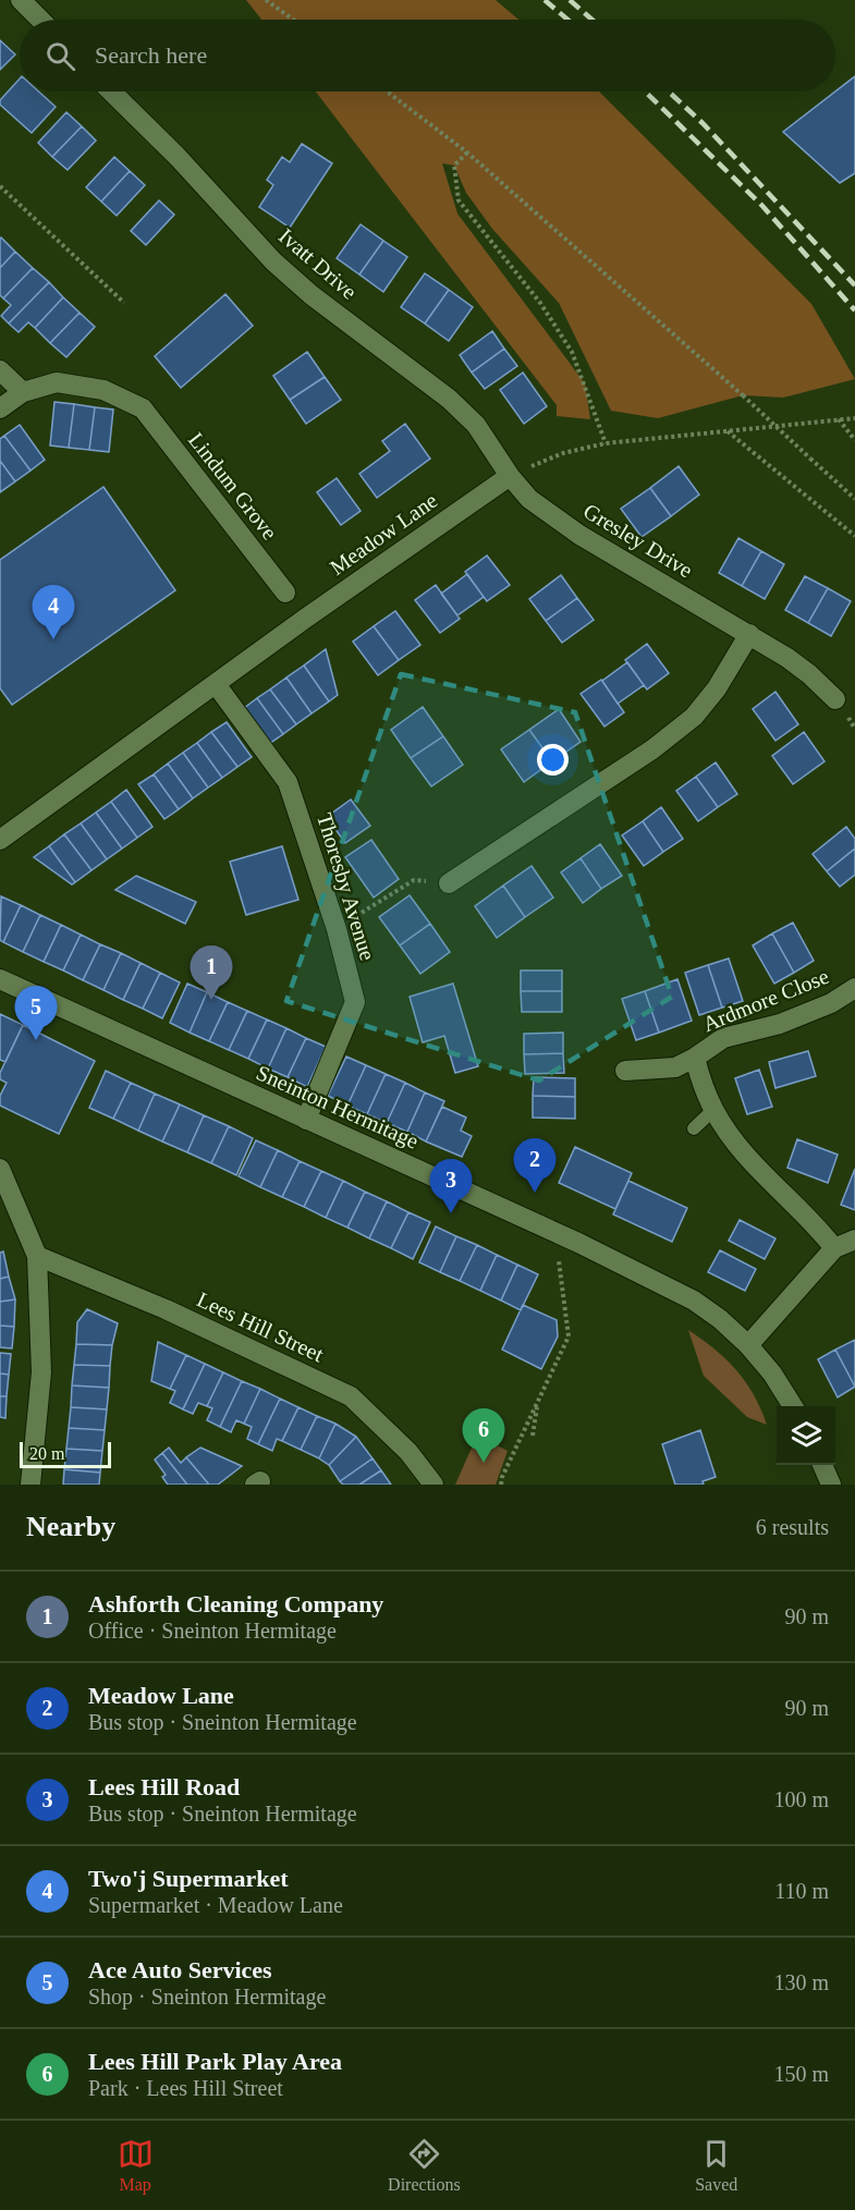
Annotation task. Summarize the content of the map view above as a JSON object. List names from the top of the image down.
{
  "streets": {
    "street": [
      "Ivatt Drive",
      "Lindum Grove",
      "Meadow Lane",
      "Gresley Drive",
      "Thoresby Avenue",
      "Ardmore Close",
      "Sneinton Hermitage",
      "Lees Hill Street"
    ]
  },
  "crossings": [
    ["Ivatt Drive", "Meadow Lane"],
    ["Ivatt Drive", "Gresley Drive"],
    ["Meadow Lane", "Gresley Drive"],
    ["Meadow Lane", "Thoresby Avenue"],
    ["Thoresby Avenue", "Sneinton Hermitage"]
  ],
  "scale_bar": "20 m",
  "page": {
    "search": "Search here",
    "pins": [
      "4",
      "1",
      "5",
      "2",
      "3",
      "6"
    ],
    "scale": "20 m",
    "heading": ["Nearby", "6 results"],
    "list": [
      {
        "mark": "1",
        "name": "Ashforth Cleaning Company",
        "note": "Office · Sneinton Hermitage",
        "value": "90 m"
      },
      {
        "mark": "2",
        "name": "Meadow Lane",
        "note": "Bus stop · Sneinton Hermitage",
        "value": "90 m"
      },
      {
        "mark": "3",
        "name": "Lees Hill Road",
        "note": "Bus stop · Sneinton Hermitage",
        "value": "100 m"
      },
      {
        "mark": "4",
        "name": "Two'j Supermarket",
        "note": "Supermarket · Meadow Lane",
        "value": "110 m"
      },
      {
        "mark": "5",
        "name": "Ace Auto Services",
        "note": "Shop · Sneinton Hermitage",
        "value": "130 m"
      },
      {
        "mark": "6",
        "name": "Lees Hill Park Play Area",
        "note": "Park · Lees Hill Street",
        "value": "150 m"
      }
    ],
    "nav": ["Map", "Directions", "Saved"]
  }
}
